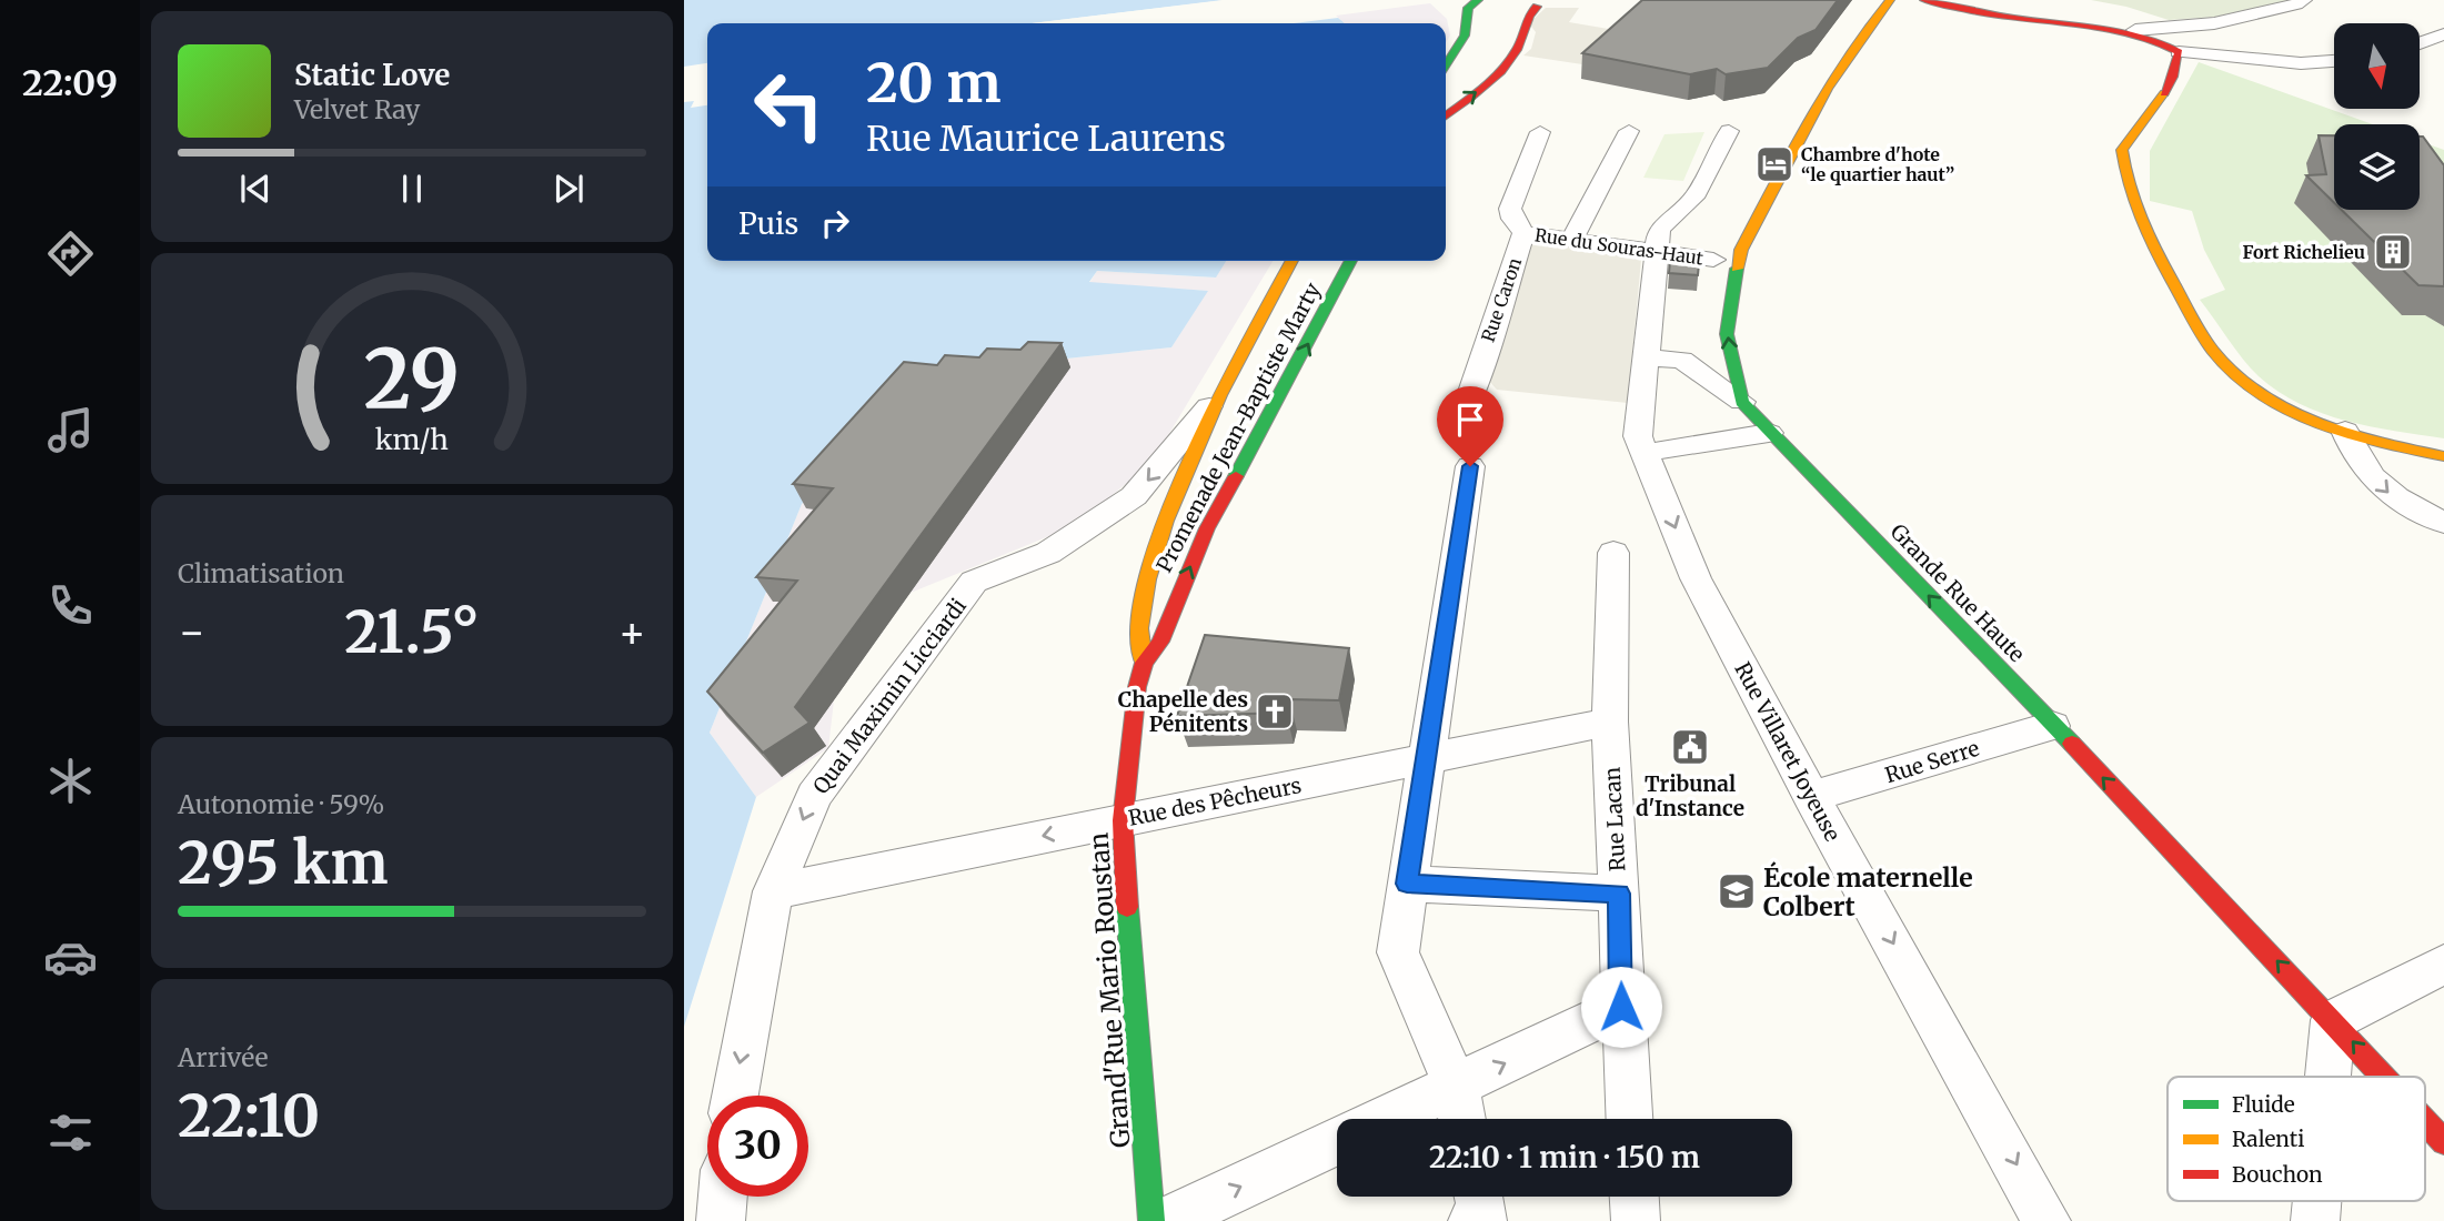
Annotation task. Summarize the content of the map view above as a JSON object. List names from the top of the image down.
{
  "streets": {
    "street": [
      "Rue du Souras-Haut",
      "Rue Caron",
      "Promenade Jean-Baptiste Marty",
      "Grande Rue Haute",
      "Quai Maximin Licciardi",
      "Rue Villaret Joyeuse",
      "Rue Serre",
      "Rue des Pêcheurs",
      "Rue Lacan",
      "Grand'Rue Mario Roustan"
    ]
  },
  "crossings": [
    ["Rue du Souras-Haut", "Rue Caron"],
    ["Rue du Souras-Haut", "Rue Villaret Joyeuse"],
    ["Promenade Jean-Baptiste Marty", "Grand'Rue Mario Roustan"],
    ["Grande Rue Haute", "Rue Serre"],
    ["Quai Maximin Licciardi", "Rue des Pêcheurs"],
    ["Rue Villaret Joyeuse", "Rue Serre"],
    ["Rue des Pêcheurs", "Rue Lacan"],
    ["Rue des Pêcheurs", "Grand'Rue Mario Roustan"]
  ],
  "one_way": [
    "Grande Rue Haute",
    "Quai Maximin Licciardi",
    "Rue Villaret Joyeuse",
    "Rue des Pêcheurs"
  ],
  "places": {
    "hotel": ["Chambre d'hote “le quartier haut”"],
    "building": ["Fort Richelieu"],
    "church": ["Chapelle des Pénitents"],
    "public building": ["Tribunal d'Instance"],
    "school or university": ["École maternelle Colbert"]
  },
  "legend": ["Fluide", "Ralenti", "Bouchon"],
  "north": "bottom",
  "page": {
    "tabs": "22:09",
    "turn": ["20 m", "Rue Maurice Laurens"],
    "song": ["Static Love", "Velvet Ray"],
    "then": "Puis",
    "tile": [
      "Climatisation",
      ["Autonomie · 59%", "295 km"],
      ["Arrivée", "22:10"]
    ],
    "heat": ["−", "21.5°", "+"],
    "limit": "30",
    "trip": "22:10 · 1 min · 150 m",
    "gauge": ["29", "km/h"]
  }
}
